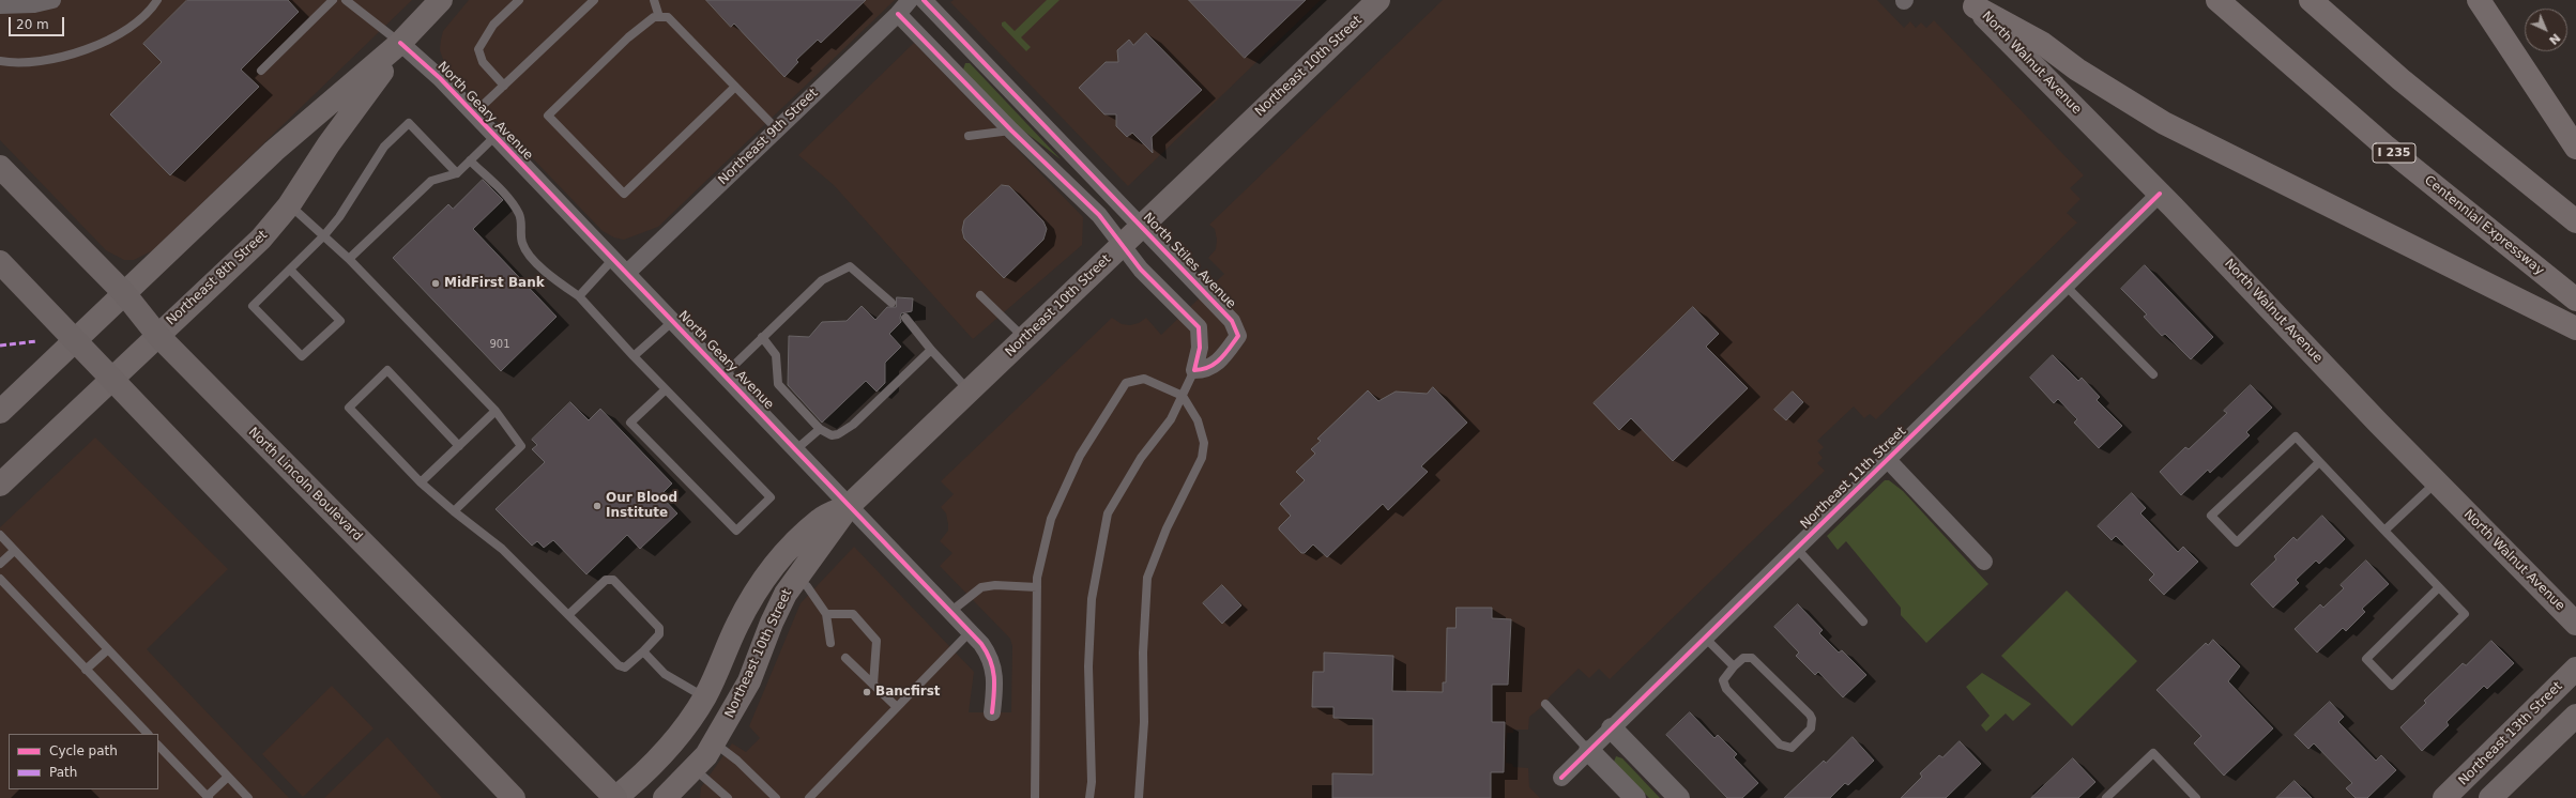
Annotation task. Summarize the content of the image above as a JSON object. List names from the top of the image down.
{
  "streets": {
    "highway": ["I 235", "Centennial Expressway"],
    "main road": [
      "North Walnut Avenue",
      "Northeast 10th Street",
      "Northeast 8th Street",
      "North Lincoln Boulevard",
      "Northeast 13th Street"
    ],
    "street": [
      "North Geary Avenue",
      "Northeast 9th Street",
      "North Stiles Avenue",
      "Northeast 11th Street"
    ]
  },
  "crossings": [
    ["North Walnut Avenue", "Northeast 11th Street"],
    ["Northeast 10th Street", "North Geary Avenue"],
    ["Northeast 10th Street", "North Stiles Avenue"],
    ["Northeast 10th Street", "North Lincoln Boulevard"],
    ["North Geary Avenue", "Northeast 9th Street"],
    ["North Geary Avenue", "Northeast 8th Street"],
    ["Northeast 8th Street", "North Lincoln Boulevard"]
  ],
  "places": ["MidFirst Bank", "Our Blood Institute", "Bancfirst"],
  "house_numbers": ["901"],
  "legend": ["Cycle path", "Path"],
  "scale_bar": "20 m",
  "north": "bottom right"
}
